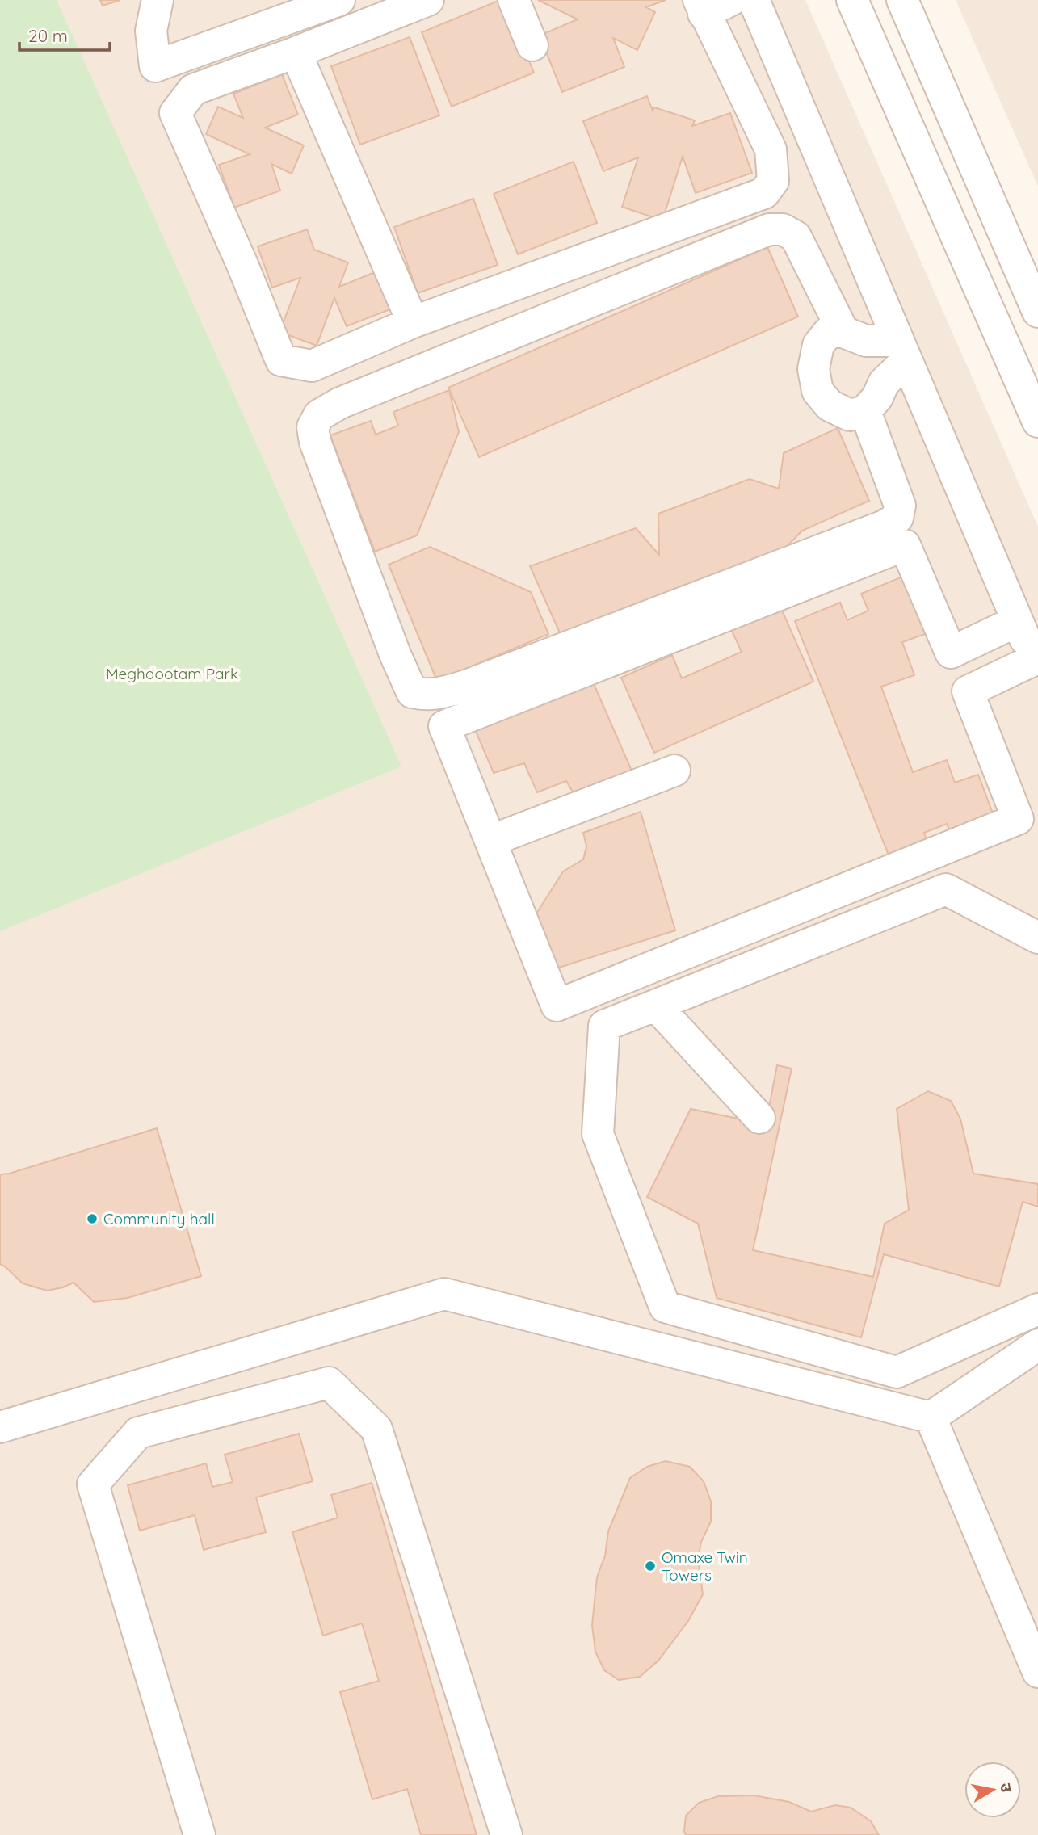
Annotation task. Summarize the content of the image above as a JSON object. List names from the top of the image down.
{
  "parks": ["Meghdootam Park"],
  "places": ["Community hall", "Omaxe Twin Towers"],
  "scale_bar": "20 m",
  "north": "right"
}
